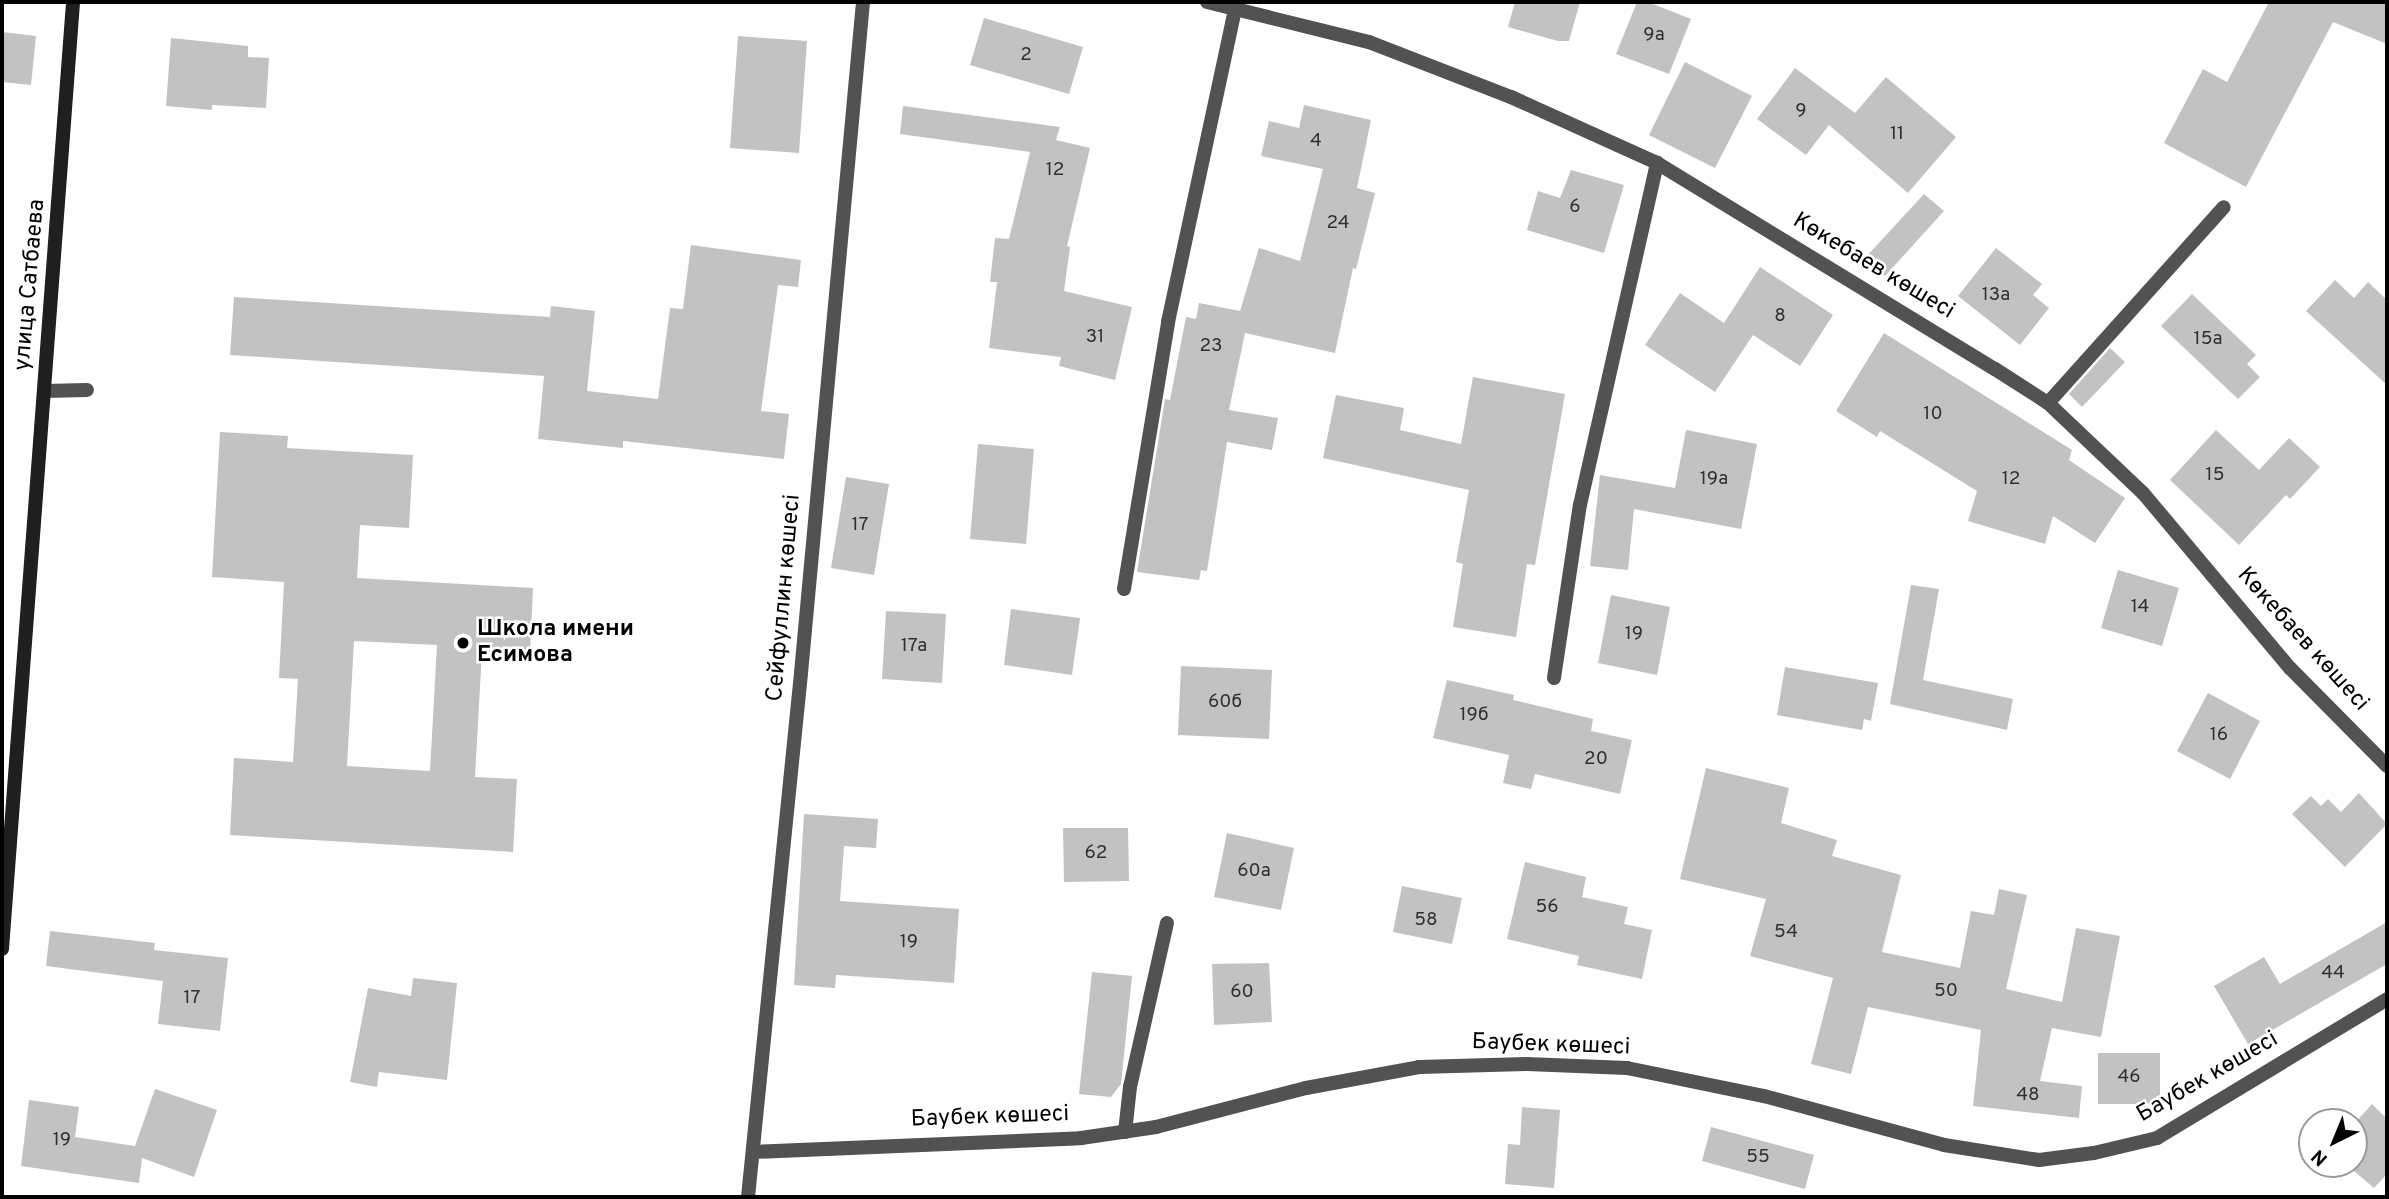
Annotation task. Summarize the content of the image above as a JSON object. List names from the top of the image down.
{
  "streets": {
    "street": [
      "Көкебаев көшесі",
      "улица Сатбаева",
      "Сейфуллин көшесі",
      "Баубек көшесі"
    ]
  },
  "crossings": [
    ["Сейфуллин көшесі", "Баубек көшесі"]
  ],
  "places": ["Школа имени Есимова"],
  "house_numbers": [
    "9а",
    "2",
    "9",
    "11",
    "4",
    "12",
    "6",
    "24",
    "13а",
    "8",
    "31",
    "15а",
    "23",
    "10",
    "15",
    "19а",
    "12",
    "17",
    "14",
    "19",
    "17а",
    "60б",
    "19б",
    "16",
    "20",
    "62",
    "60а",
    "56",
    "58",
    "54",
    "19",
    "44",
    "50",
    "60",
    "17",
    "46",
    "48",
    "19",
    "55"
  ],
  "north": "bottom left"
}
